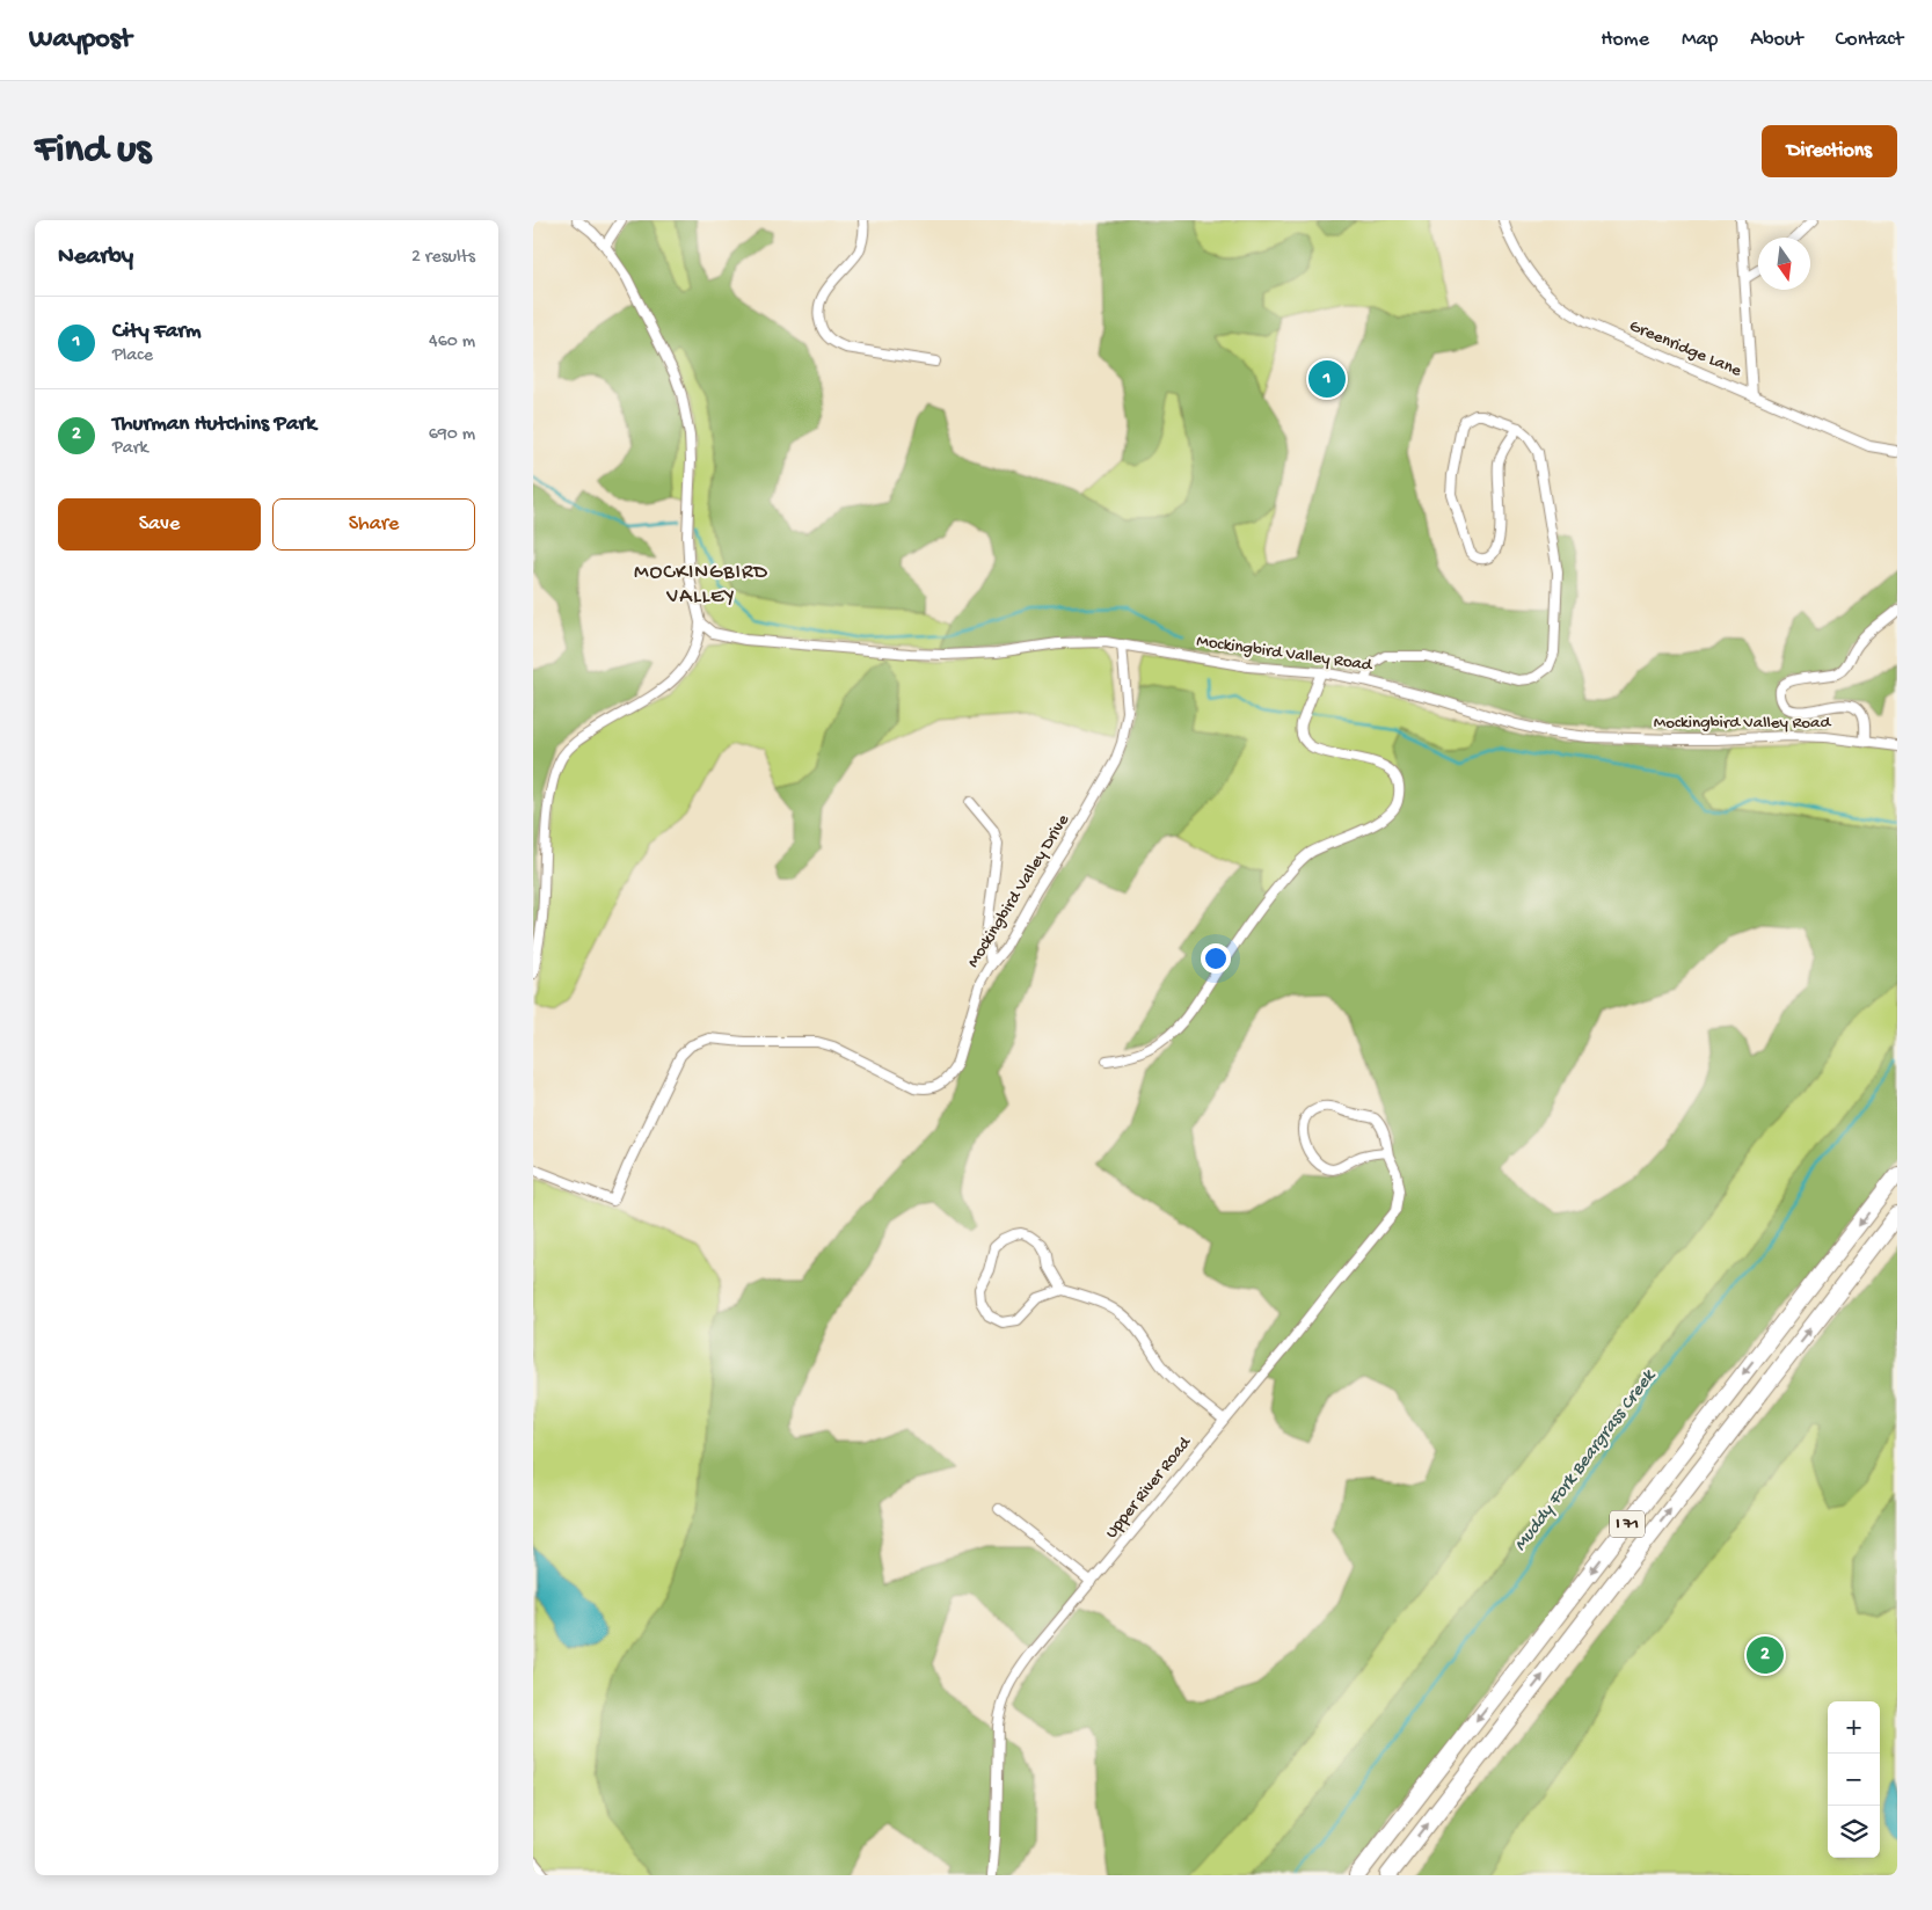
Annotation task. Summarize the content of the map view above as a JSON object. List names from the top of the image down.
{
  "streets": {
    "highway": ["I 71"],
    "street": [
      "Greenridge Lane",
      "Mockingbird Valley Road",
      "Mockingbird Valley Drive",
      "Upper River Road"
    ]
  },
  "crossings": [
    ["Mockingbird Valley Road", "Mockingbird Valley Drive"]
  ],
  "districts": ["MOCKINGBIRD VALLEY"],
  "water": ["Muddy Fork Beargrass Creek"],
  "north": "bottom",
  "page": {
    "header": "Waypost",
    "nav": [
      "Home",
      "Map",
      "About",
      "Contact"
    ],
    "buttons": [
      "Directions",
      ["Save", "Share"]
    ],
    "title": "Find us",
    "heading": ["Nearby", "2 results"],
    "list": [
      {
        "mark": "1",
        "name": "City Farm",
        "note": "Place",
        "value": "460 m"
      },
      {
        "mark": "2",
        "name": "Thurman Hutchins Park",
        "note": "Park",
        "value": "690 m"
      }
    ],
    "pins": ["1", "2"],
    "map_buttons": ["+", "−"]
  }
}
